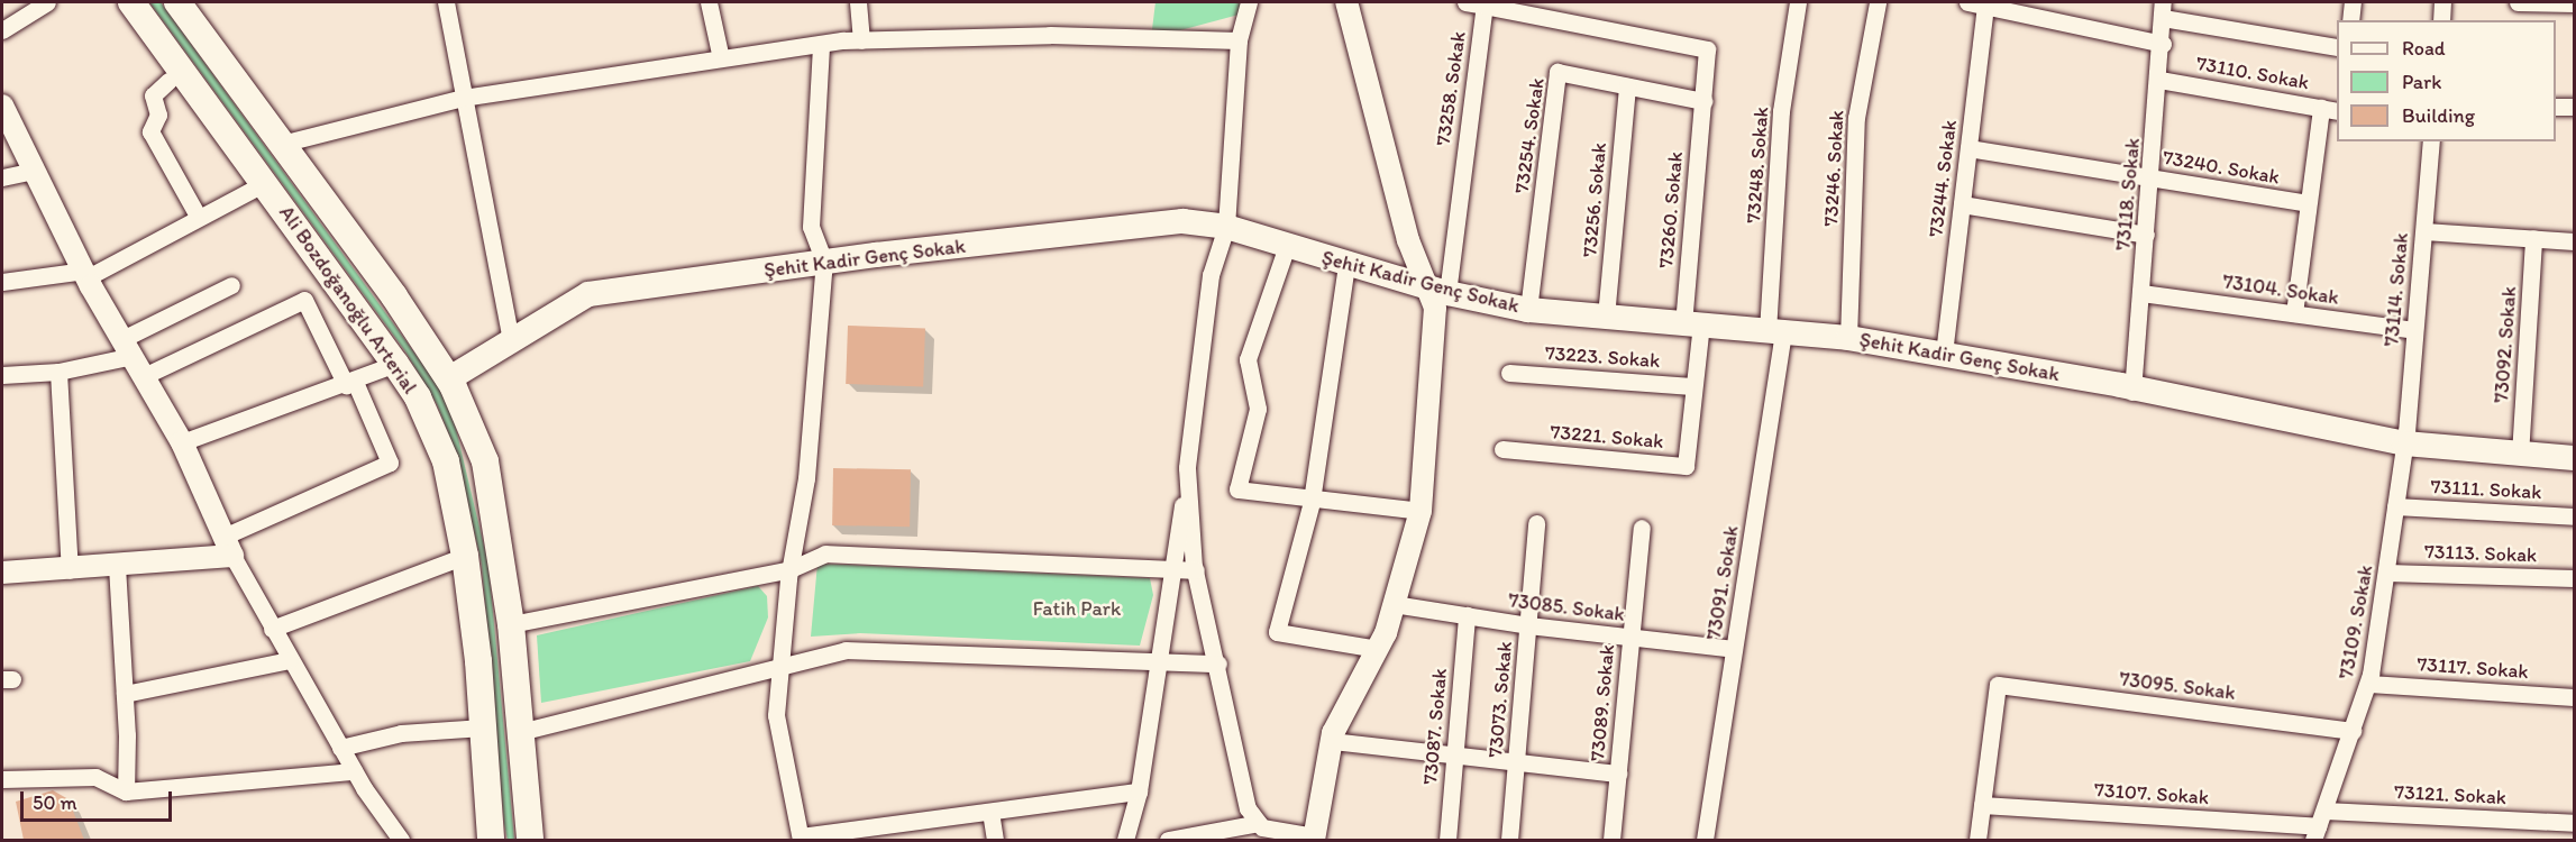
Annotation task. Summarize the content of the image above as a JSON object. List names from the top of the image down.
{
  "streets": {
    "main road": ["Şehit Kadir Genç Sokak", "Ali Bozdoğanoğlu Arterial"],
    "street": [
      "73110. Sokak",
      "73258. Sokak",
      "73254. Sokak",
      "73248. Sokak",
      "73240. Sokak",
      "73246. Sokak",
      "73244. Sokak",
      "73118. Sokak",
      "73256. Sokak",
      "73260. Sokak",
      "73104. Sokak",
      "73114. Sokak",
      "73092. Sokak",
      "73223. Sokak",
      "73221. Sokak",
      "73111. Sokak",
      "73113. Sokak",
      "73091. Sokak",
      "73085. Sokak",
      "73109. Sokak",
      "73117. Sokak",
      "73095. Sokak",
      "73073. Sokak",
      "73089. Sokak",
      "73087. Sokak",
      "73107. Sokak",
      "73121. Sokak"
    ]
  },
  "crossings": [
    ["73110. Sokak", "73118. Sokak"],
    ["73258. Sokak", "Şehit Kadir Genç Sokak"],
    ["73254. Sokak", "73256. Sokak"],
    ["73254. Sokak", "73260. Sokak"],
    ["73254. Sokak", "Şehit Kadir Genç Sokak"],
    ["73248. Sokak", "Şehit Kadir Genç Sokak"],
    ["73248. Sokak", "73091. Sokak"],
    ["73240. Sokak", "73244. Sokak"],
    ["73240. Sokak", "73118. Sokak"],
    ["73246. Sokak", "Şehit Kadir Genç Sokak"],
    ["73244. Sokak", "Şehit Kadir Genç Sokak"],
    ["73118. Sokak", "Şehit Kadir Genç Sokak"],
    ["73118. Sokak", "73104. Sokak"],
    ["73256. Sokak", "Şehit Kadir Genç Sokak"],
    ["73260. Sokak", "Şehit Kadir Genç Sokak"],
    ["73260. Sokak", "73221. Sokak"],
    ["Şehit Kadir Genç Sokak", "73114. Sokak"],
    ["Şehit Kadir Genç Sokak", "Ali Bozdoğanoğlu Arterial"],
    ["Şehit Kadir Genç Sokak", "73092. Sokak"],
    ["Şehit Kadir Genç Sokak", "73221. Sokak"],
    ["Şehit Kadir Genç Sokak", "73091. Sokak"],
    ["Şehit Kadir Genç Sokak", "73109. Sokak"],
    ["73104. Sokak", "73114. Sokak"],
    ["73114. Sokak", "73109. Sokak"],
    ["73223. Sokak", "73221. Sokak"],
    ["73111. Sokak", "73109. Sokak"],
    ["73113. Sokak", "73109. Sokak"],
    ["73091. Sokak", "73085. Sokak"],
    ["73085. Sokak", "73073. Sokak"],
    ["73085. Sokak", "73089. Sokak"],
    ["73085. Sokak", "73087. Sokak"],
    ["73109. Sokak", "73117. Sokak"],
    ["73109. Sokak", "73095. Sokak"],
    ["73109. Sokak", "73107. Sokak"],
    ["73109. Sokak", "73121. Sokak"],
    ["73095. Sokak", "73107. Sokak"],
    ["73107. Sokak", "73121. Sokak"]
  ],
  "parks": ["Fatih Park"],
  "legend": ["Road", "Park", "Building"],
  "scale_bar": "50 m"
}
